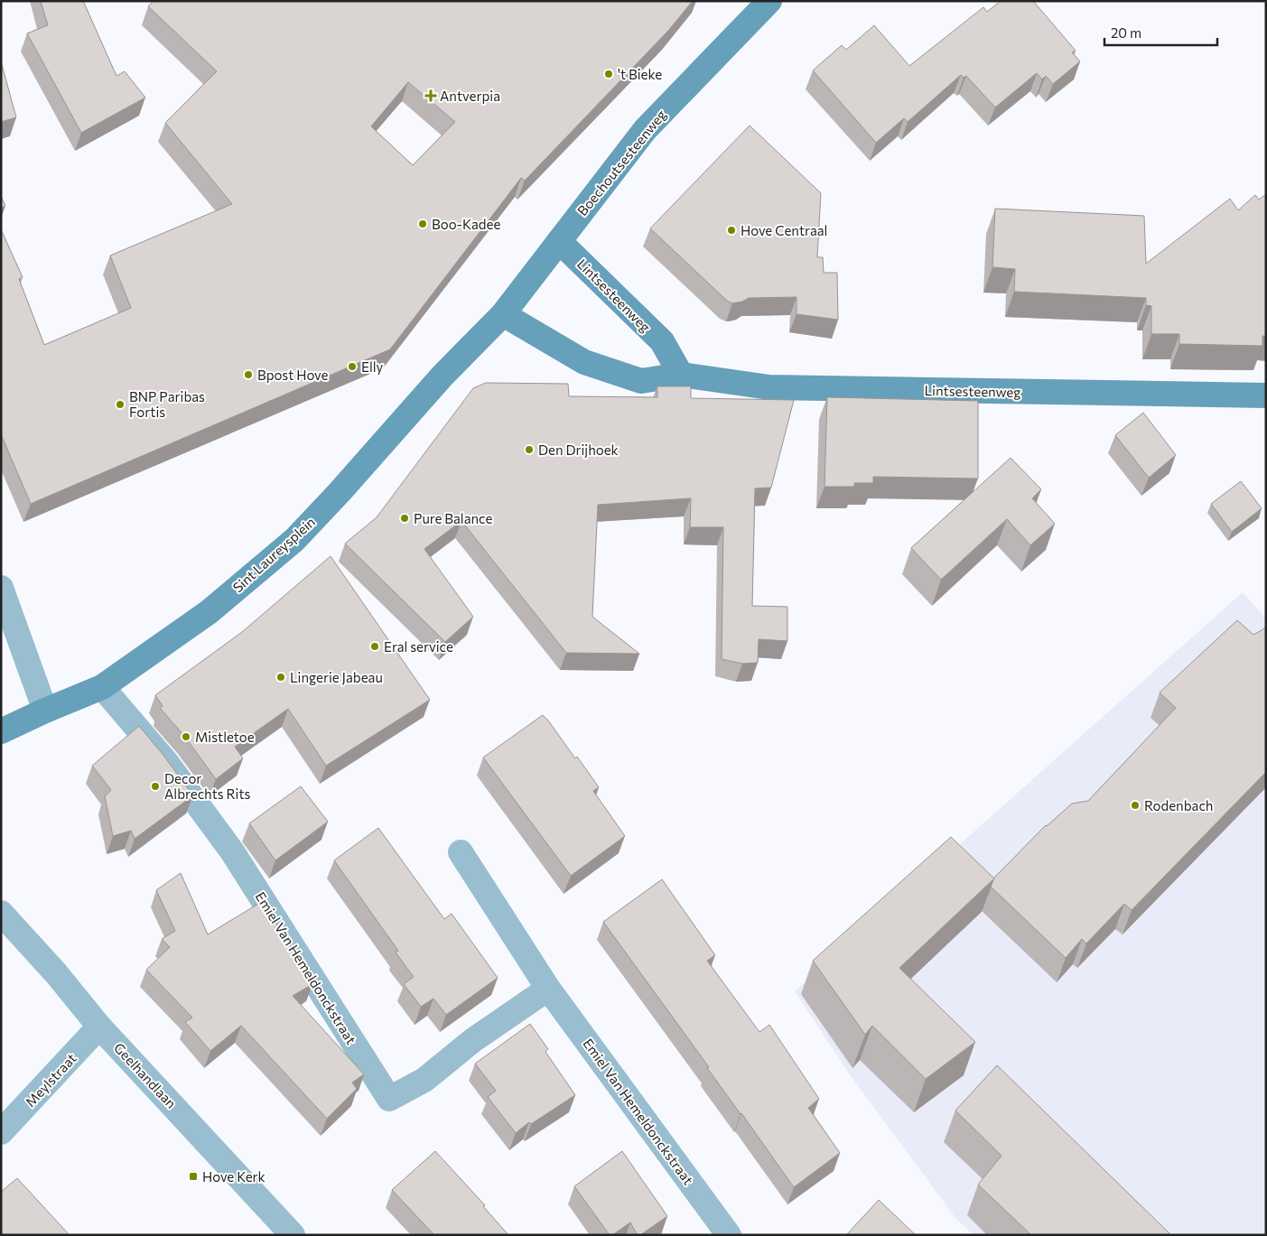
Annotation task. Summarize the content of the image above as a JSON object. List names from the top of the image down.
{
  "streets": {
    "street": [
      "Boechoutsesteenweg",
      "Lintsesteenweg",
      "Sint Laureysplein",
      "Emiel Van Hemeldonckstraat",
      "Geelhandlaan",
      "Meylstraat"
    ]
  },
  "crossings": [
    ["Boechoutsesteenweg", "Lintsesteenweg"],
    ["Boechoutsesteenweg", "Sint Laureysplein"],
    ["Lintsesteenweg", "Sint Laureysplein"],
    ["Sint Laureysplein", "Emiel Van Hemeldonckstraat"],
    ["Geelhandlaan", "Meylstraat"]
  ],
  "places": {
    "other": [
      "'t Bieke",
      "Boo-Kadee",
      "Hove Centraal",
      "Elly",
      "Bpost Hove",
      "BNP Paribas Fortis",
      "Den Drijhoek",
      "Pure Balance",
      "Eral service",
      "Lingerie Jabeau",
      "Mistletoe",
      "Decor Albrechts Rits",
      "Rodenbach"
    ],
    "health": ["Antverpia"],
    "transit": ["Hove Kerk"]
  },
  "scale_bar": "20 m"
}
